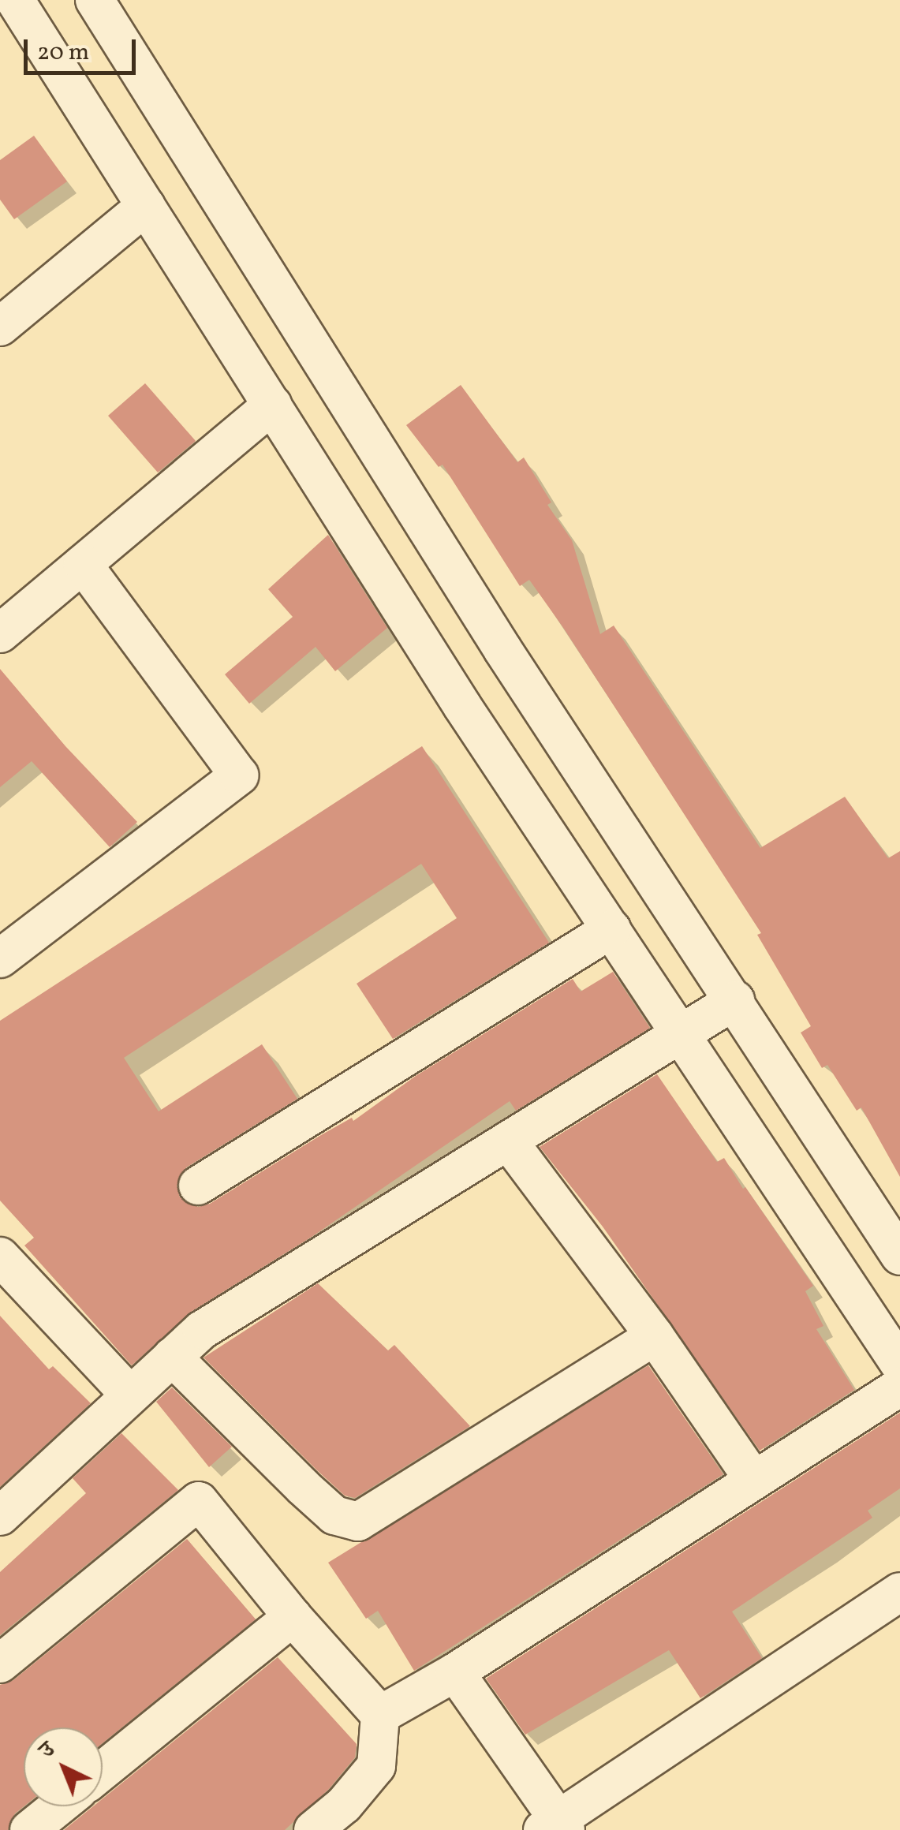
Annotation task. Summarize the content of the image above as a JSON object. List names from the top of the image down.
{
  "scale_bar": "20 m",
  "north": "top left"
}
